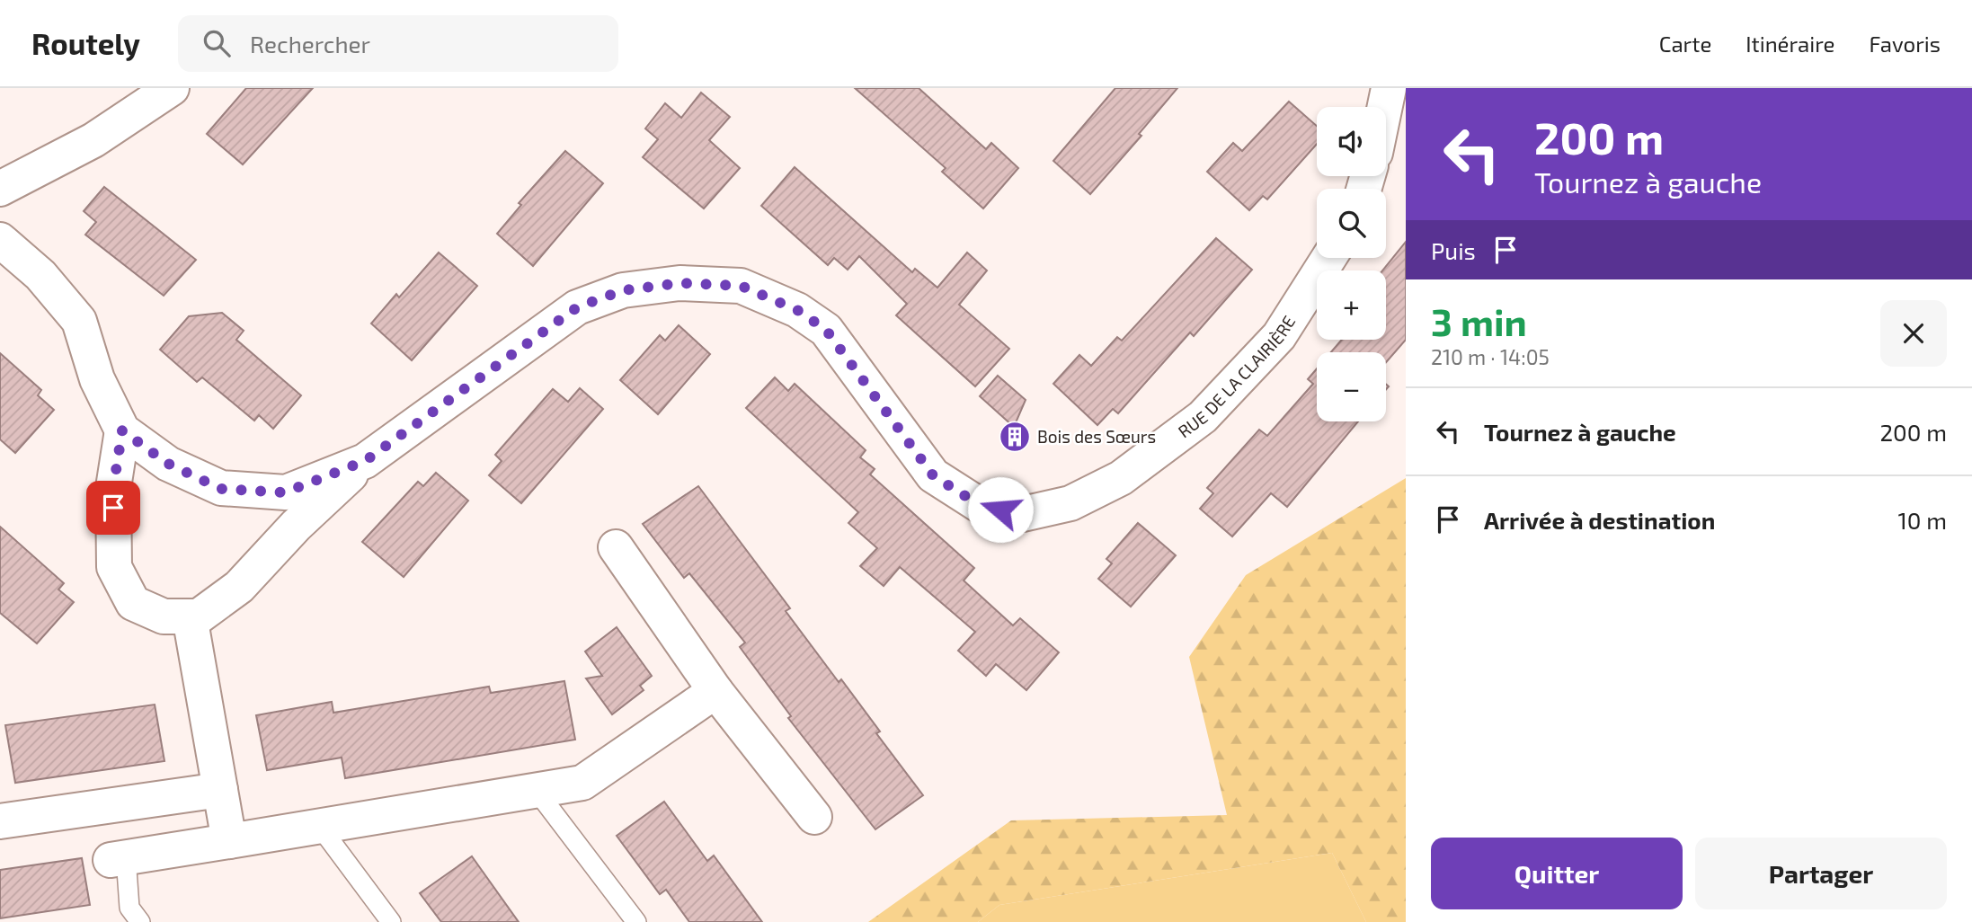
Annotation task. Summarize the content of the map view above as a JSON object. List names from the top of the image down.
{
  "streets": {
    "street": ["RUE DE LA CLAIRIÈRE"]
  },
  "places": {
    "building": ["Bois des Sœurs"]
  },
  "page": {
    "header": "Routely",
    "search": "Rechercher",
    "nav": ["Carte", "Itinéraire", "Favoris"],
    "turn": ["200 m", "Tournez à gauche"],
    "map_buttons": ["+", "−"],
    "then": "Puis",
    "heading": ["3 min", "210 m · 14:05"],
    "list": [
      {
        "name": "Tournez à gauche",
        "value": "200 m"
      },
      {
        "name": "Arrivée à destination",
        "value": "10 m"
      }
    ],
    "buttons": ["Quitter", "Partager"]
  }
}
